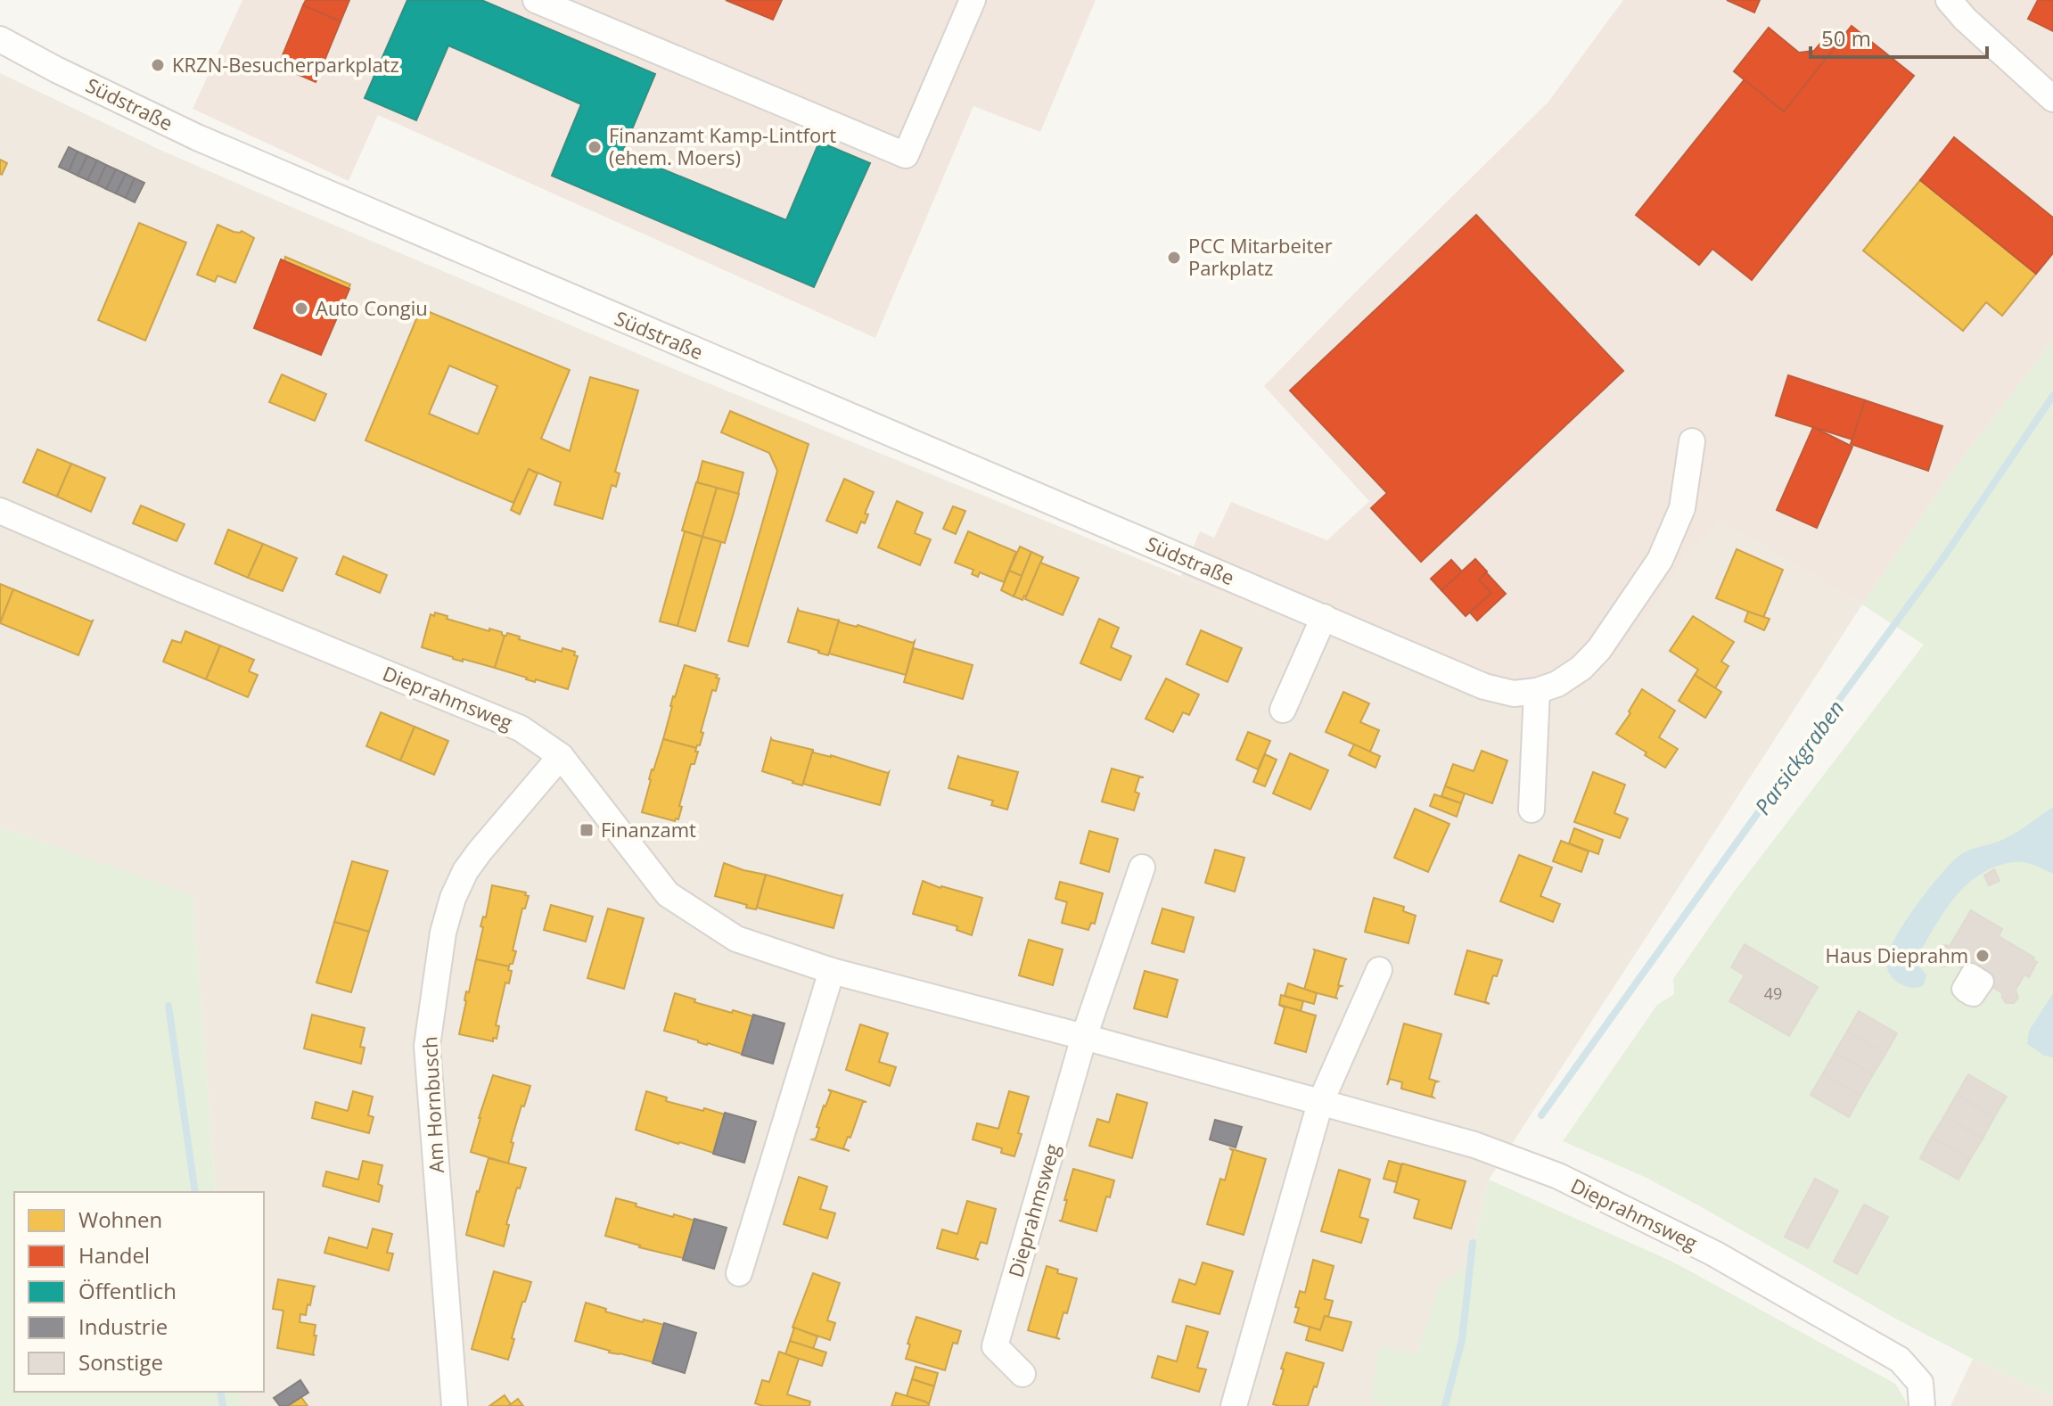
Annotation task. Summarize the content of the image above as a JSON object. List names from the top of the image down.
{
  "streets": {
    "street": ["Südstraße", "Dieprahmsweg", "Am Hornbusch"]
  },
  "crossings": [
    ["Dieprahmsweg", "Am Hornbusch"]
  ],
  "water": ["Parsickgraben"],
  "places": {
    "other": [
      "KRZN-Besucherparkplatz",
      "Finanzamt Kamp-Lintfort (ehem. Moers)",
      "PCC Mitarbeiter Parkplatz",
      "Auto Congiu",
      "Haus Dieprahm"
    ],
    "transit": ["Finanzamt"]
  },
  "house_numbers": ["49"],
  "legend": [
    "Wohnen",
    "Handel",
    "Öffentlich",
    "Industrie",
    "Sonstige"
  ],
  "scale_bar": "50 m"
}
